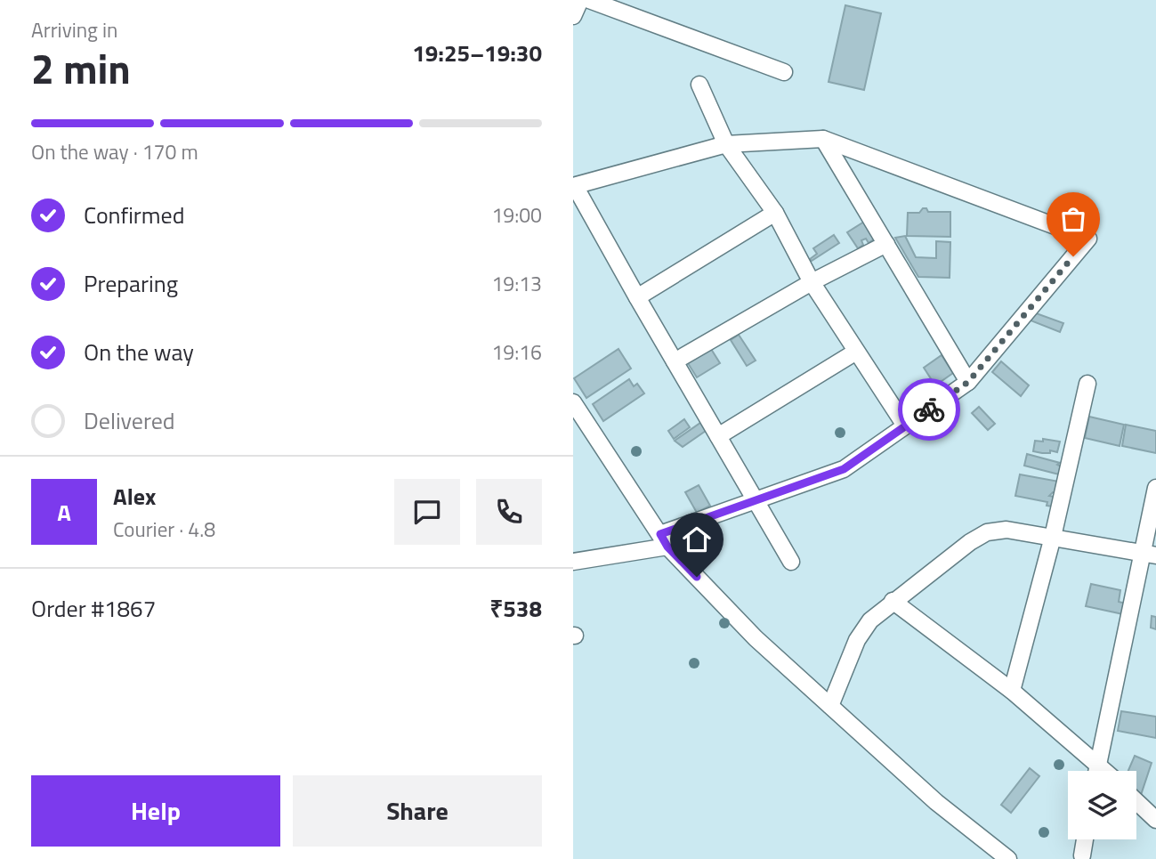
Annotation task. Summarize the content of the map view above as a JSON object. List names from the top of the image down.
{
  "page": {
    "heading": ["2 min", "Arriving in", "19:25–19:30"],
    "panel": [
      "Alex",
      "Courier · 4.8",
      "Order #1867",
      "₹538"
    ],
    "bar": "On the way · 170 m",
    "list": [
      ["Confirmed", "19:00"],
      ["Preparing", "19:13"],
      ["On the way", "19:16"],
      "Delivered"
    ],
    "round": "A",
    "buttons": ["Help", "Share"]
  }
}
